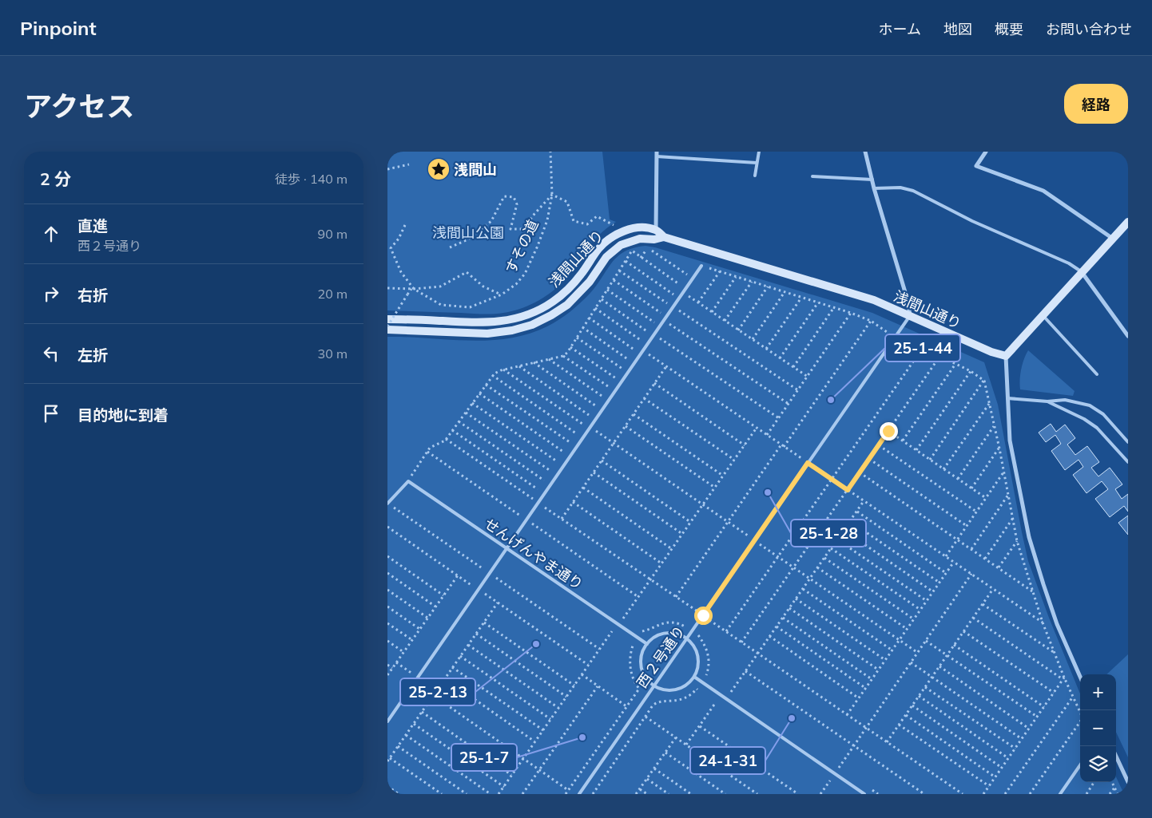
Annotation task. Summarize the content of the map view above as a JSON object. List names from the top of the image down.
{
  "streets": {
    "street": ["浅間山通り"],
    "lane": ["せんげんやま通り", "西２号通り"],
    "path": ["すその道"]
  },
  "crossings": [
    ["浅間山通り", "西２号通り"]
  ],
  "parks": ["浅間山公園"],
  "places": {
    "place": ["浅間山"],
    "other": [
      "25-1-44",
      "25-1-28",
      "25-2-13",
      "24-1-31",
      "25-1-7"
    ]
  },
  "page": {
    "header": "Pinpoint",
    "nav": [
      "ホーム",
      "地図",
      "概要",
      "お問い合わせ"
    ],
    "title": "アクセス",
    "buttons": "経路",
    "heading": ["2 分", "徒歩 · 140 m"],
    "list": [
      ["直進", "西２号通り", "90 m"],
      ["右折", "20 m"],
      ["左折", "30 m"],
      "目的地に到着"
    ],
    "map_buttons": ["+", "−"]
  }
}
